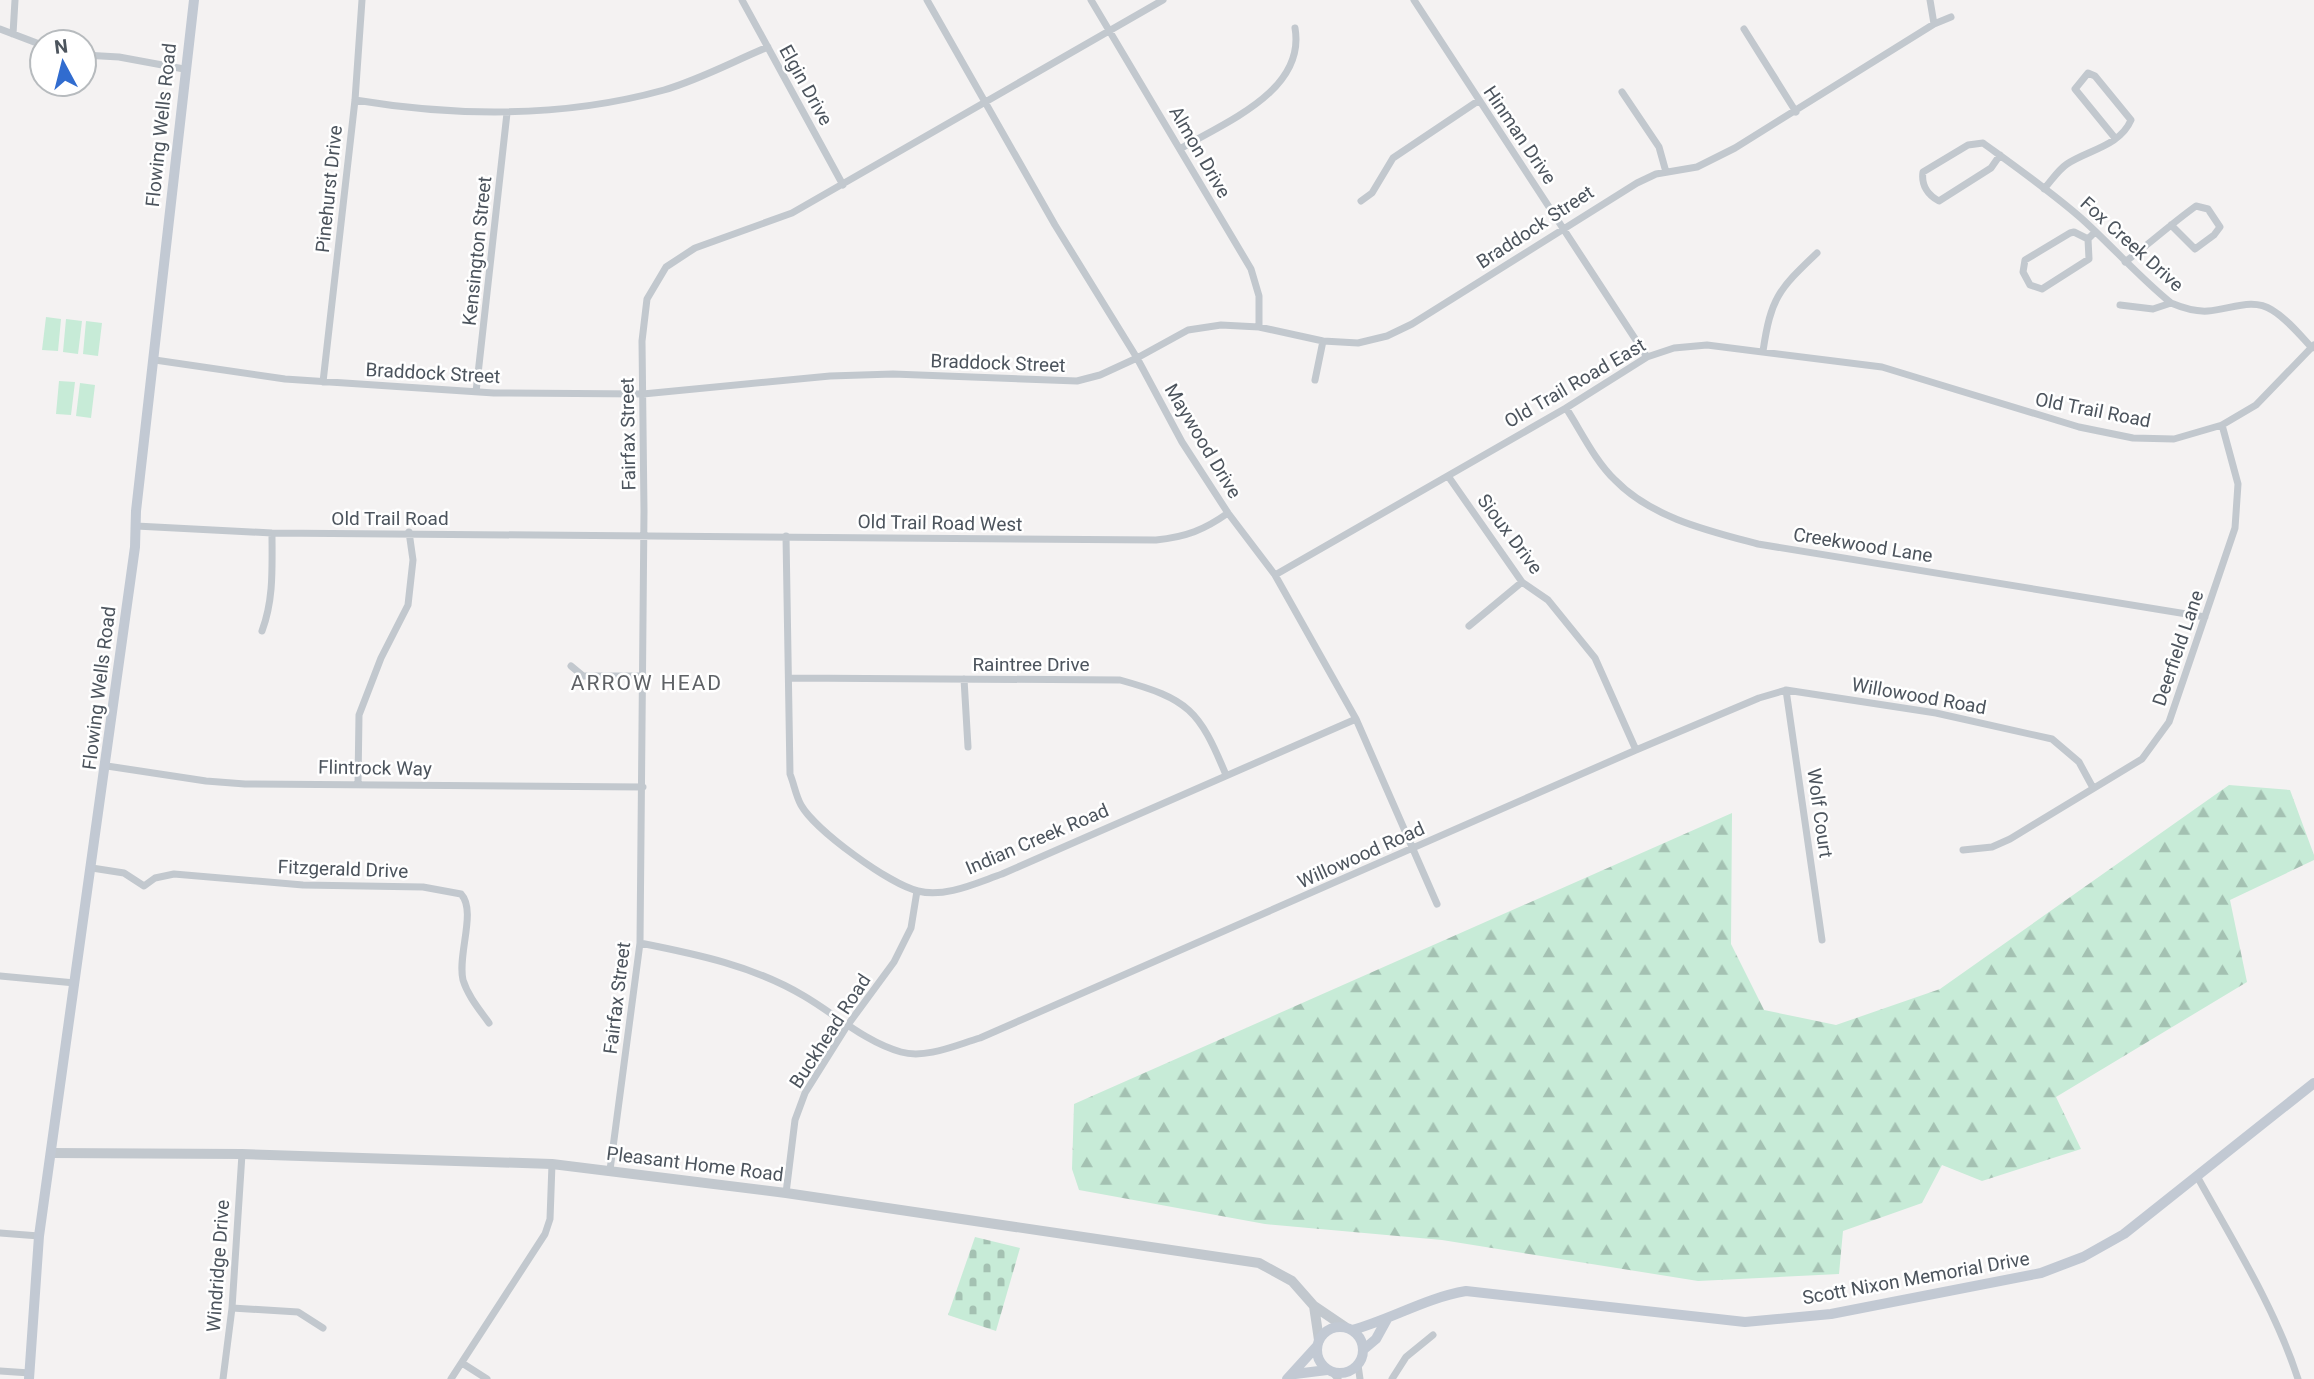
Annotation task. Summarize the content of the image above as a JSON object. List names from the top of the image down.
{
  "streets": {
    "main road": ["Flowing Wells Road", "Scott Nixon Memorial Drive"],
    "street": [
      "Elgin Drive",
      "Hinman Drive",
      "Almon Drive",
      "Pinehurst Drive",
      "Braddock Street",
      "Fox Creek Drive",
      "Kensington Street",
      "Old Trail Road East",
      "Old Trail Road",
      "Fairfax Street",
      "Maywood Drive",
      "Old Trail Road West",
      "Sioux Drive",
      "Creekwood Lane",
      "Deerfield Lane",
      "Raintree Drive",
      "Willowood Road",
      "Flintrock Way",
      "Wolf Court",
      "Indian Creek Road",
      "Fitzgerald Drive",
      "Buckhead Road",
      "Pleasant Home Road",
      "Windridge Drive"
    ]
  },
  "crossings": [
    ["Elgin Drive", "Fairfax Street"],
    ["Flowing Wells Road", "Braddock Street"],
    ["Flowing Wells Road", "Old Trail Road"],
    ["Flowing Wells Road", "Flintrock Way"],
    ["Flowing Wells Road", "Fitzgerald Drive"],
    ["Flowing Wells Road", "Pleasant Home Road"],
    ["Hinman Drive", "Braddock Street"],
    ["Hinman Drive", "Old Trail Road East"],
    ["Almon Drive", "Braddock Street"],
    ["Almon Drive", "Fairfax Street"],
    ["Pinehurst Drive", "Braddock Street"],
    ["Braddock Street", "Kensington Street"],
    ["Braddock Street", "Fairfax Street"],
    ["Braddock Street", "Maywood Drive"],
    ["Fox Creek Drive", "Old Trail Road"],
    ["Old Trail Road East", "Old Trail Road"],
    ["Old Trail Road East", "Maywood Drive"],
    ["Old Trail Road East", "Sioux Drive"],
    ["Old Trail Road East", "Creekwood Lane"],
    ["Old Trail Road", "Fairfax Street"],
    ["Old Trail Road", "Old Trail Road West"],
    ["Old Trail Road", "Deerfield Lane"],
    ["Fairfax Street", "Maywood Drive"],
    ["Fairfax Street", "Old Trail Road West"],
    ["Fairfax Street", "Willowood Road"],
    ["Fairfax Street", "Flintrock Way"],
    ["Fairfax Street", "Pleasant Home Road"],
    ["Maywood Drive", "Old Trail Road West"],
    ["Maywood Drive", "Willowood Road"],
    ["Maywood Drive", "Indian Creek Road"],
    ["Old Trail Road West", "Indian Creek Road"],
    ["Sioux Drive", "Willowood Road"],
    ["Creekwood Lane", "Deerfield Lane"],
    ["Deerfield Lane", "Willowood Road"],
    ["Raintree Drive", "Indian Creek Road"],
    ["Willowood Road", "Wolf Court"],
    ["Willowood Road", "Buckhead Road"],
    ["Indian Creek Road", "Buckhead Road"],
    ["Buckhead Road", "Pleasant Home Road"],
    ["Pleasant Home Road", "Windridge Drive"],
    ["Pleasant Home Road", "Scott Nixon Memorial Drive"]
  ],
  "districts": ["ARROW HEAD"],
  "north": "top"
}
